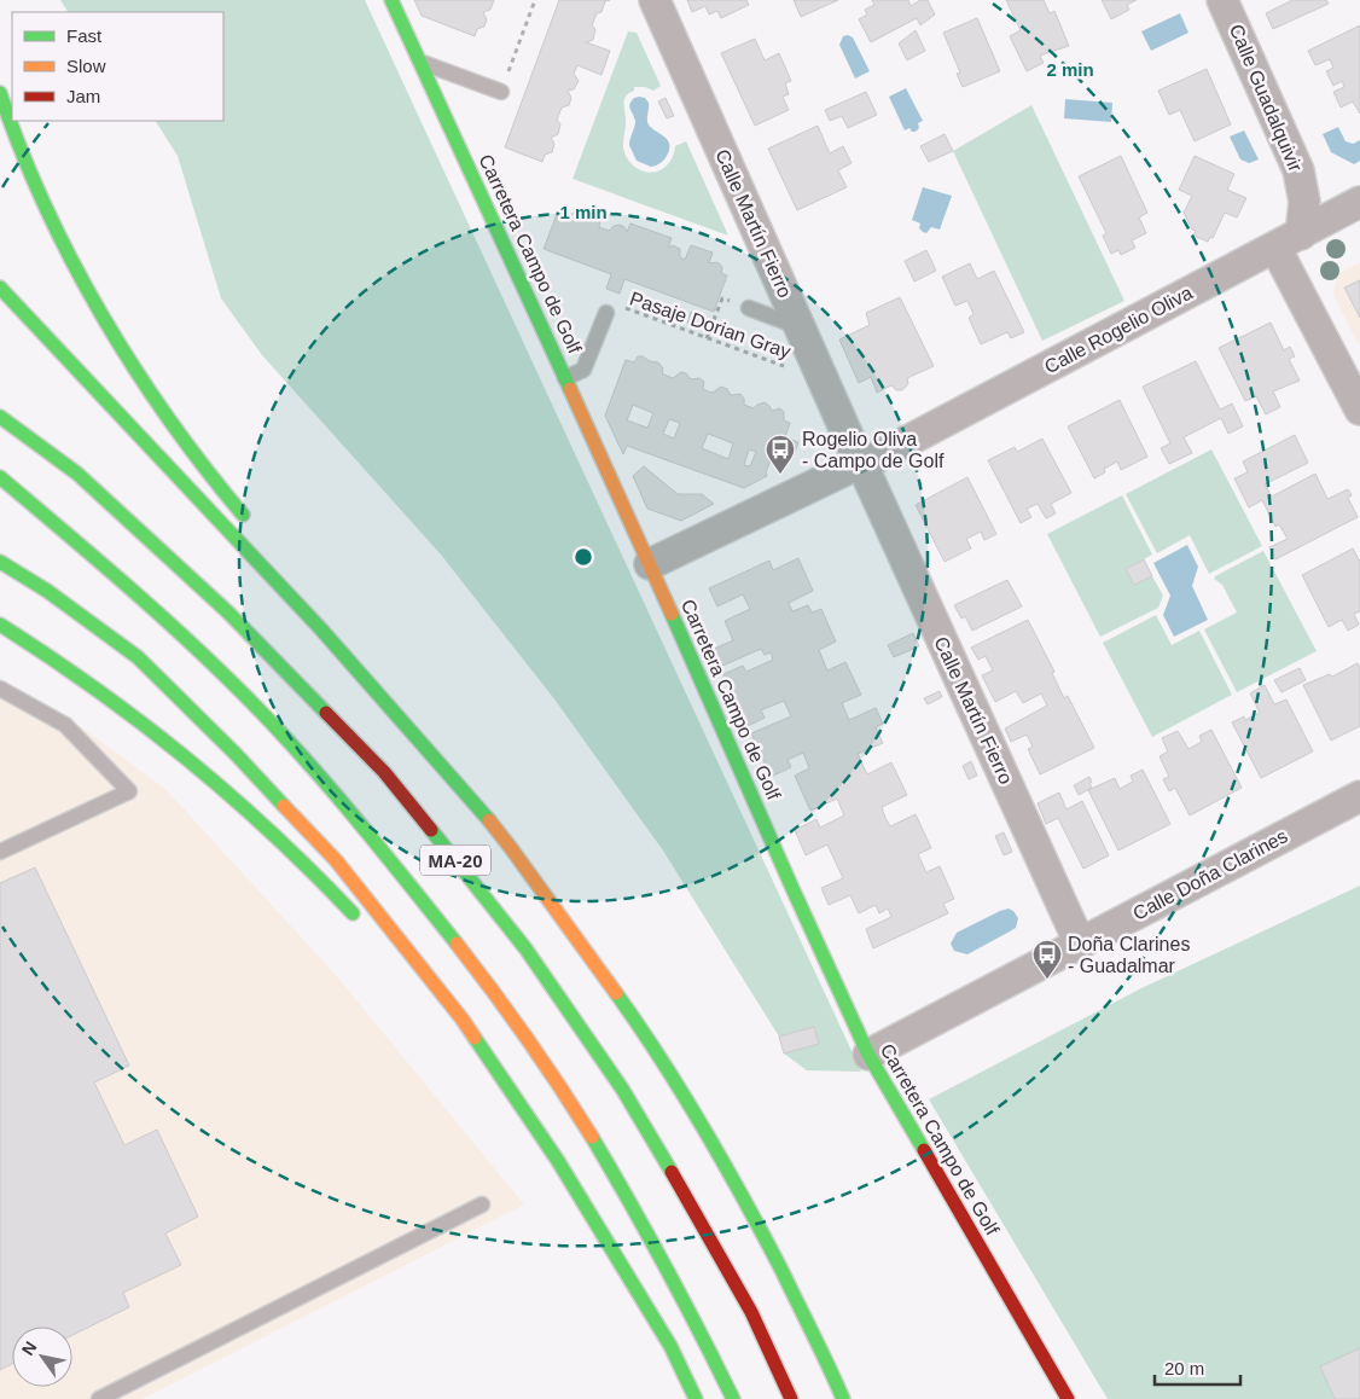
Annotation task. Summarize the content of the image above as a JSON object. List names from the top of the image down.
{
  "streets": {
    "main road": ["Carretera Campo de Golf", "MA-20"],
    "street": [
      "Calle Guadalquivir",
      "Calle Martín Fierro",
      "Calle Rogelio Oliva",
      "Calle Doña Clarines"
    ],
    "path": ["Pasaje Dorian Gray"]
  },
  "crossings": [
    ["Calle Guadalquivir", "Calle Rogelio Oliva"],
    ["Calle Martín Fierro", "Calle Rogelio Oliva"],
    ["Calle Martín Fierro", "Calle Doña Clarines"],
    ["Carretera Campo de Golf", "Calle Rogelio Oliva"],
    ["Carretera Campo de Golf", "Calle Doña Clarines"]
  ],
  "places": {
    "bus stop": ["Rogelio Oliva - Campo de Golf", "Doña Clarines - Guadalmar"]
  },
  "legend": ["Fast", "Slow", "Jam"],
  "scale_bar": "20 m",
  "north": "top left",
  "rings": ["2 min", "1 min"]
}
